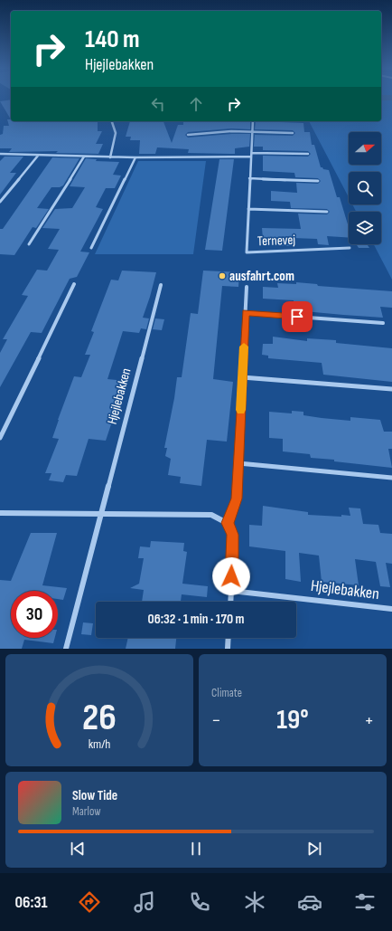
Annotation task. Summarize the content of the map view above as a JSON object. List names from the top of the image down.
{
  "streets": {
    "street": ["Ternevej", "Hjejlebakken"]
  },
  "places": ["ausfahrt.com"],
  "north": "right",
  "page": {
    "turn": ["140 m", "Hjejlebakken"],
    "limit": "30",
    "trip": "06:32 · 1 min · 170 m",
    "tile": "Climate",
    "heat": ["−", "19°", "+"],
    "song": ["Slow Tide", "Marlow"],
    "tabs": "06:31",
    "gauge": ["26", "km/h"]
  }
}
